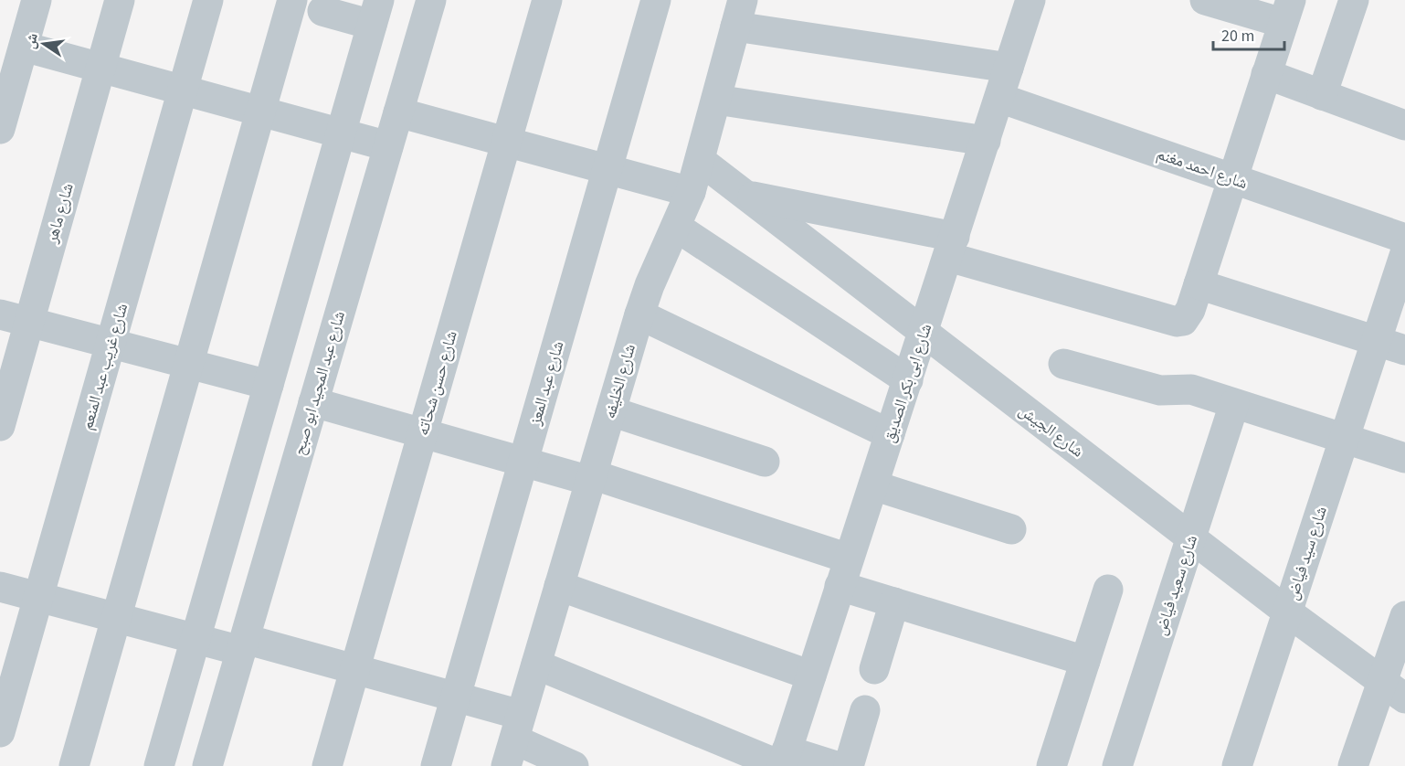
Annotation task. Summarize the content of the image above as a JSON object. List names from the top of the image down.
{
  "streets": {
    "street": [
      "شارع احمد مغنم",
      "شارع ماهر",
      "شارع غريب عبد المنعم",
      "شارع الخليفه",
      "شارع عبد المجيد ابو صبح",
      "شارع حسن شحاته",
      "شارع عبد المعز",
      "شارع ابى بكر الصديق",
      "شارع الجيش",
      "شارع سيد فياض",
      "شارع سعيد فياض"
    ]
  },
  "crossings": [
    ["شارع احمد مغنم", "شارع ابى بكر الصديق"],
    ["شارع الخليفه", "شارع الجيش"],
    ["شارع ابى بكر الصديق", "شارع الجيش"],
    ["شارع الجيش", "شارع سيد فياض"],
    ["شارع الجيش", "شارع سعيد فياض"]
  ],
  "scale_bar": "20 m",
  "north": "left"
}
